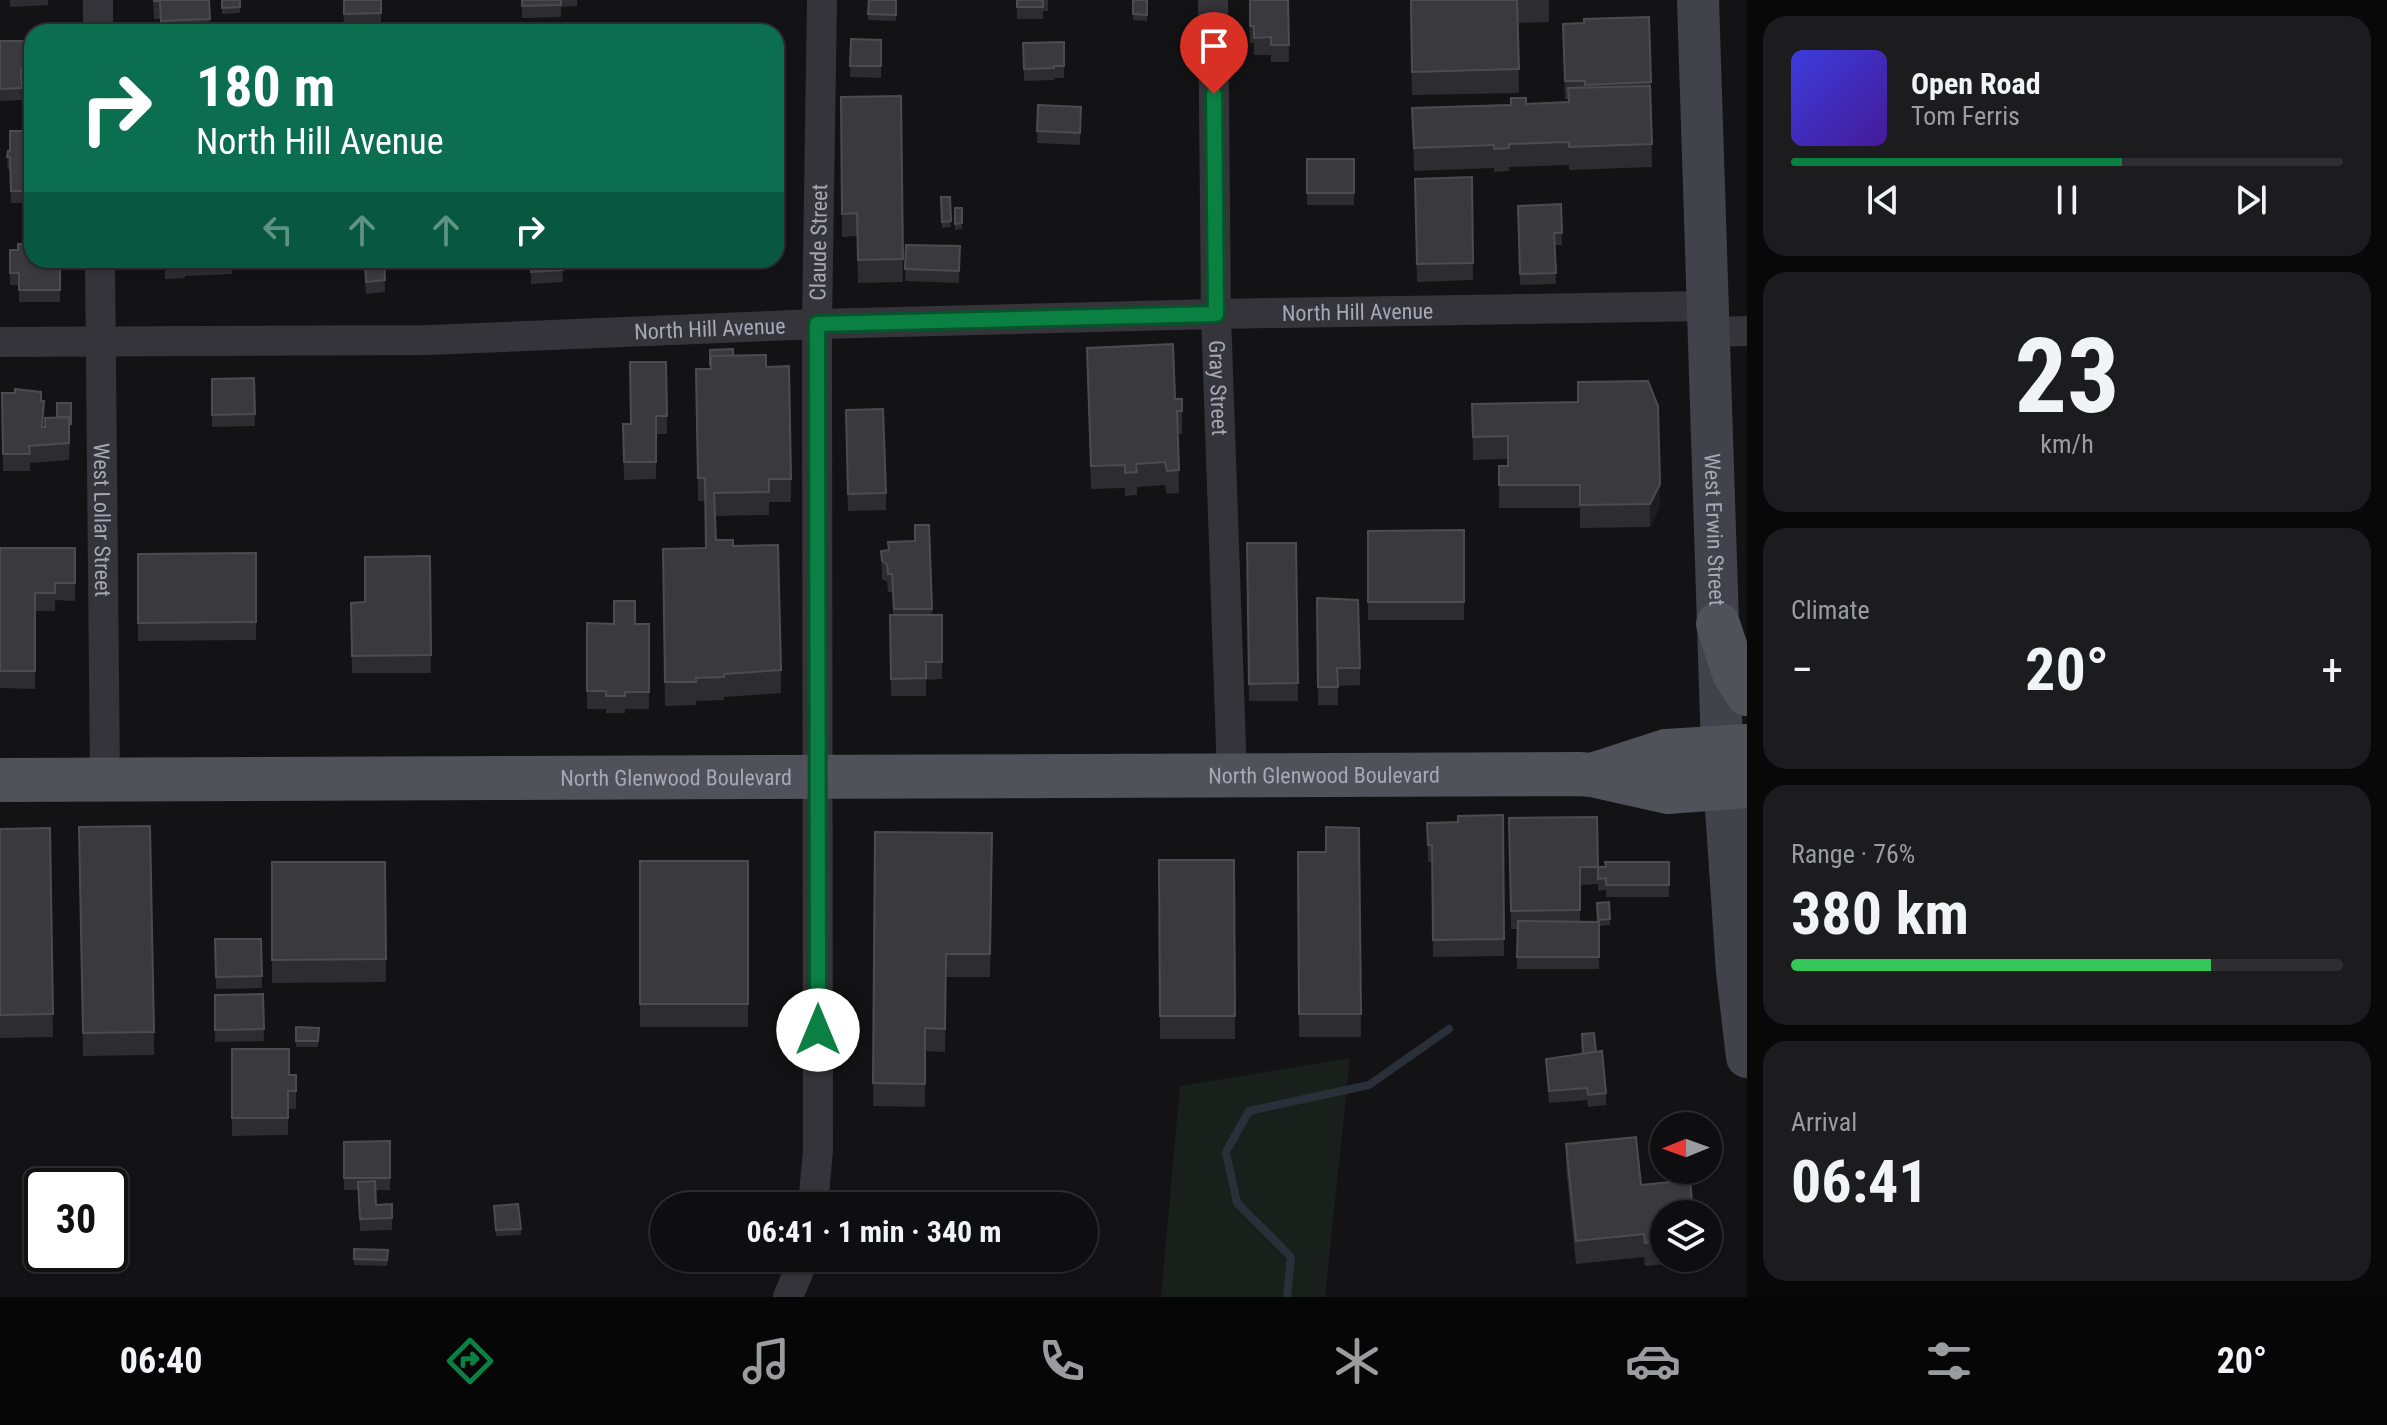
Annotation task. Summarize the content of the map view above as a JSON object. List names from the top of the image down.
{
  "streets": {
    "main road": ["West Erwin Street", "North Glenwood Boulevard"],
    "street": [
      "Claude Street",
      "North Hill Avenue",
      "Gray Street",
      "West Lollar Street"
    ]
  },
  "crossings": [
    ["Claude Street", "North Hill Avenue"],
    ["Claude Street", "North Glenwood Boulevard"],
    ["North Hill Avenue", "Gray Street"],
    ["North Hill Avenue", "West Lollar Street"],
    ["North Hill Avenue", "West Erwin Street"],
    ["Gray Street", "North Glenwood Boulevard"],
    ["West Lollar Street", "North Glenwood Boulevard"],
    ["West Erwin Street", "North Glenwood Boulevard"]
  ],
  "north": "left",
  "page": {
    "turn": ["180 m", "North Hill Avenue"],
    "song": ["Open Road", "Tom Ferris"],
    "tile": [
      ["23", "km/h"],
      "Climate",
      ["Range · 76%", "380 km"],
      ["Arrival", "06:41"]
    ],
    "heat": ["−", "20°", "+"],
    "limit": "30",
    "trip": "06:41 · 1 min · 340 m",
    "tabs": ["06:40", "20°"]
  }
}
